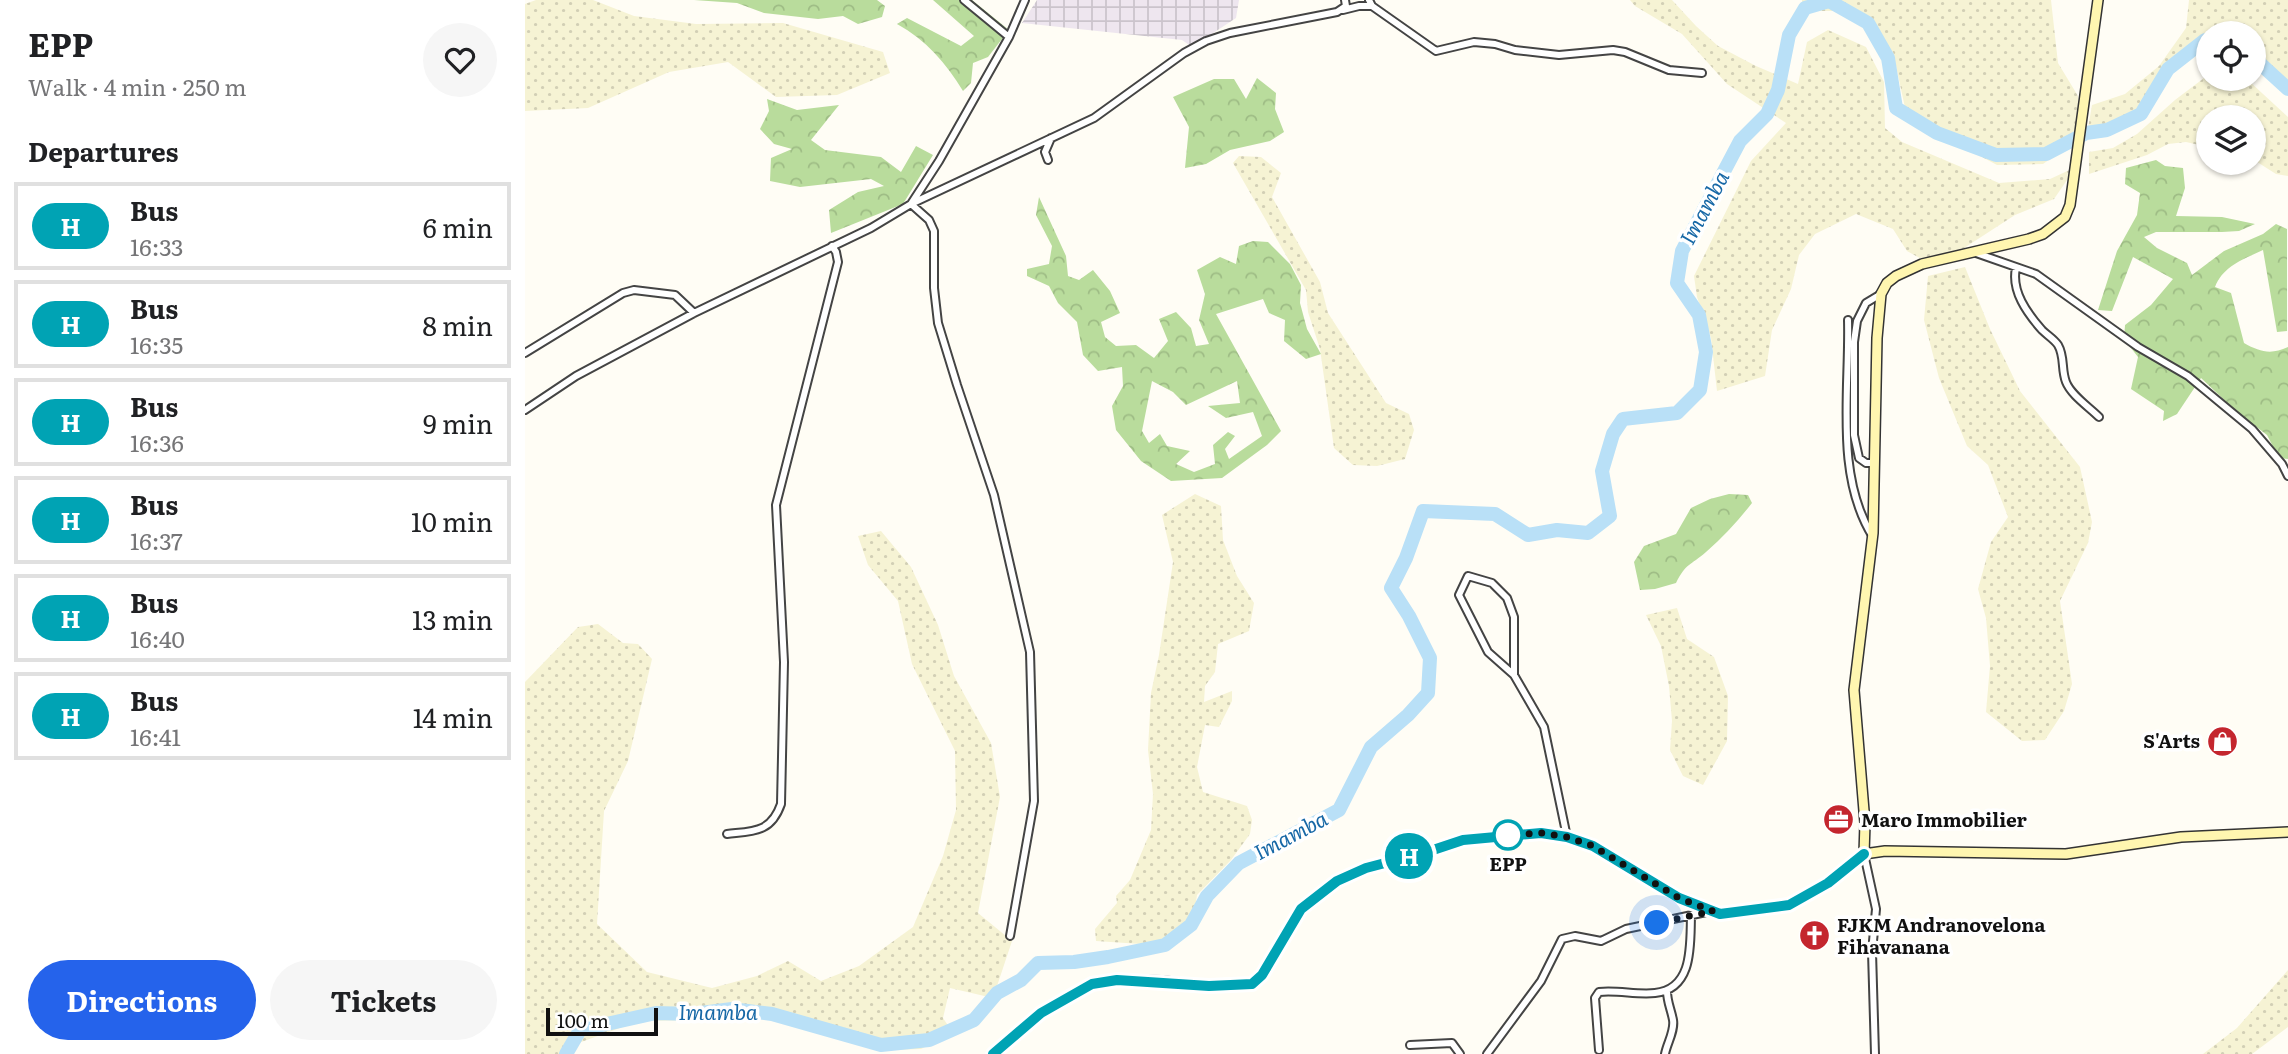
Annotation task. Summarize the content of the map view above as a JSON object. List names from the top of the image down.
{
  "water": ["Imamba"],
  "places": {
    "shop": ["S'Arts"],
    "office": ["Maro Immobilier"],
    "other": ["EPP"],
    "church": ["FJKM Andranovelona Fihavanana"]
  },
  "lines": ["bus line H"],
  "scale_bar": "100 m",
  "page": {
    "heading": [
      ["EPP", "Walk · 4 min · 250 m"],
      "Departures"
    ],
    "on_map": "H",
    "list": [
      {
        "mark": "H",
        "name": "Bus",
        "note": "16:33",
        "value": "6 min"
      },
      {
        "mark": "H",
        "name": "Bus",
        "note": "16:35",
        "value": "8 min"
      },
      {
        "mark": "H",
        "name": "Bus",
        "note": "16:36",
        "value": "9 min"
      },
      {
        "mark": "H",
        "name": "Bus",
        "note": "16:37",
        "value": "10 min"
      },
      {
        "mark": "H",
        "name": "Bus",
        "note": "16:40",
        "value": "13 min"
      },
      {
        "mark": "H",
        "name": "Bus",
        "note": "16:41",
        "value": "14 min"
      }
    ],
    "buttons": ["Directions", "Tickets"],
    "scale": "100 m"
  }
}
